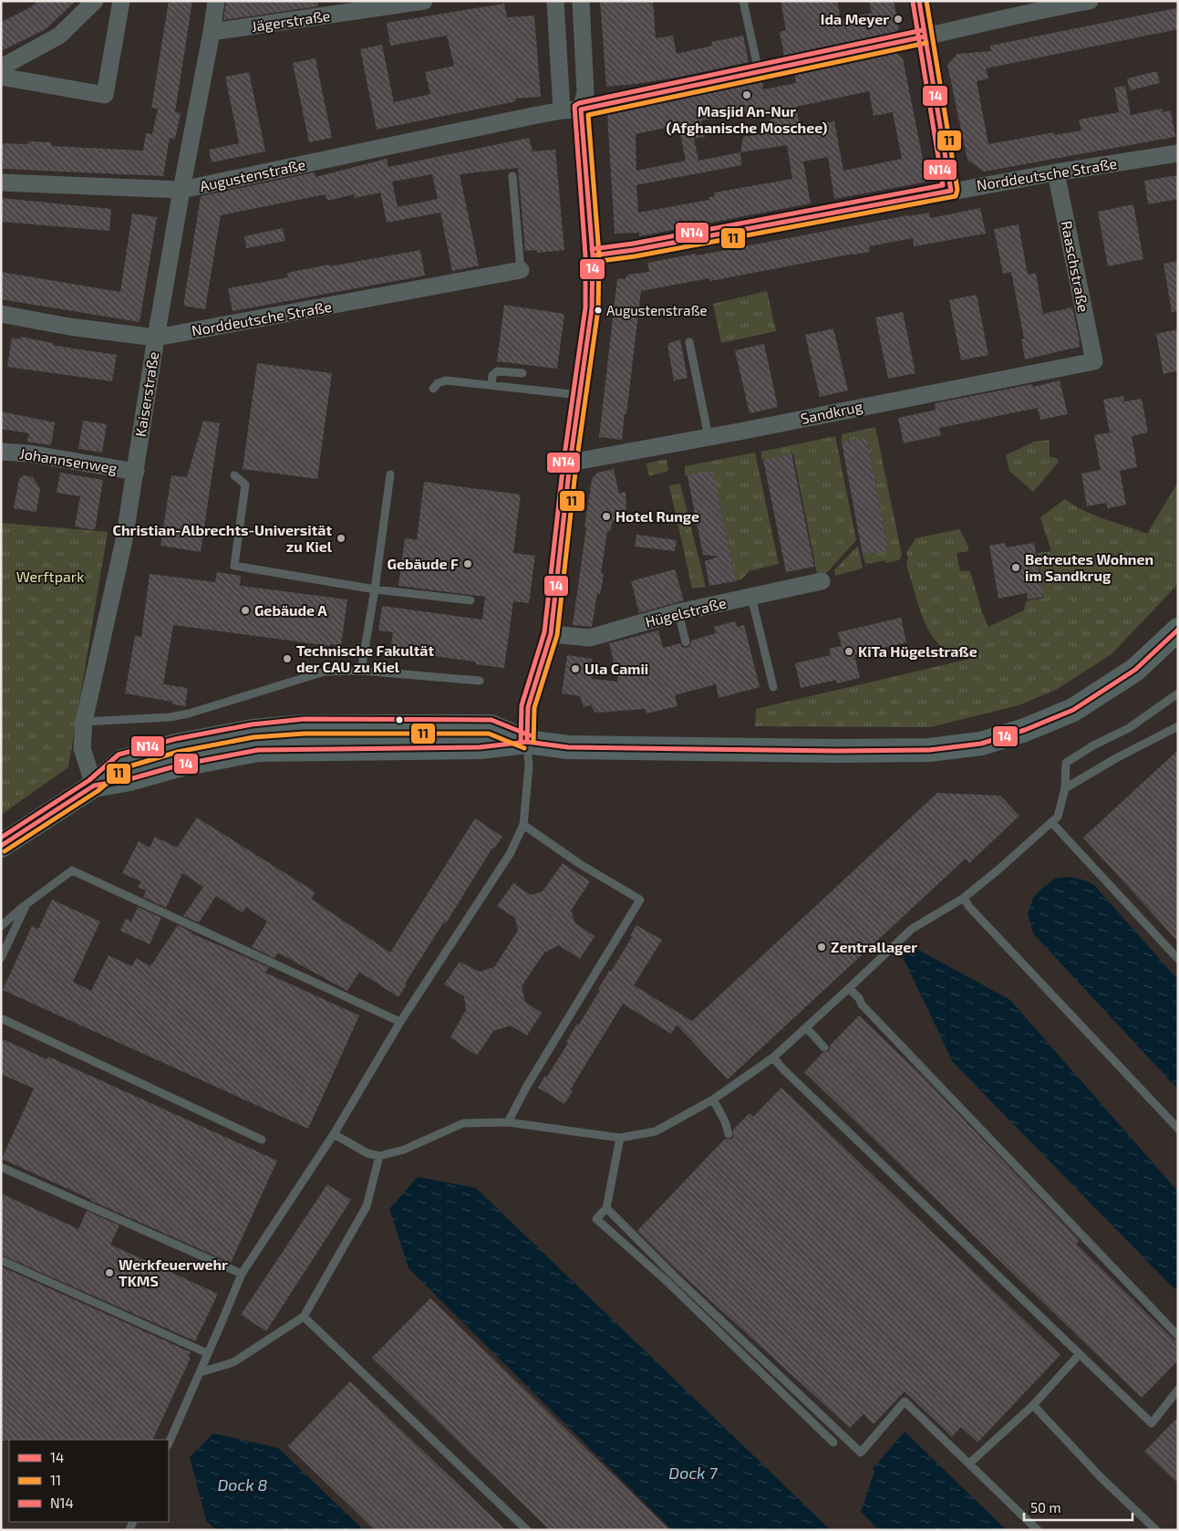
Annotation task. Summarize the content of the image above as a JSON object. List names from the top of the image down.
{
  "streets": {
    "street": [
      "Jägerstraße",
      "Norddeutsche Straße",
      "Augustenstraße",
      "Raaschstraße",
      "Kaiserstraße",
      "Sandkrug",
      "Johannsenweg",
      "Hügelstraße"
    ]
  },
  "crossings": [
    ["Jägerstraße", "Kaiserstraße"],
    ["Norddeutsche Straße", "Raaschstraße"],
    ["Norddeutsche Straße", "Kaiserstraße"],
    ["Augustenstraße", "Kaiserstraße"],
    ["Raaschstraße", "Sandkrug"],
    ["Kaiserstraße", "Johannsenweg"]
  ],
  "water": ["Dock 7", "Dock 8"],
  "parks": ["Werftpark"],
  "places": [
    "Ida Meyer",
    "Masjid An-Nur (Afghanische Moschee)",
    "Augustenstraße",
    "Hotel Runge",
    "Christian-Albrechts-Universität zu Kiel",
    "Gebäude F",
    "Betreutes Wohnen im Sandkrug",
    "Gebäude A",
    "KiTa Hügelstraße",
    "Technische Fakultät der CAU zu Kiel",
    "Ula Camii",
    "Zentrallager",
    "Werkfeuerwehr TKMS"
  ],
  "lines": ["transit line 14", "transit line 11", "transit line N14"],
  "legend": ["14", "11", "N14"],
  "scale_bar": "50 m"
}
